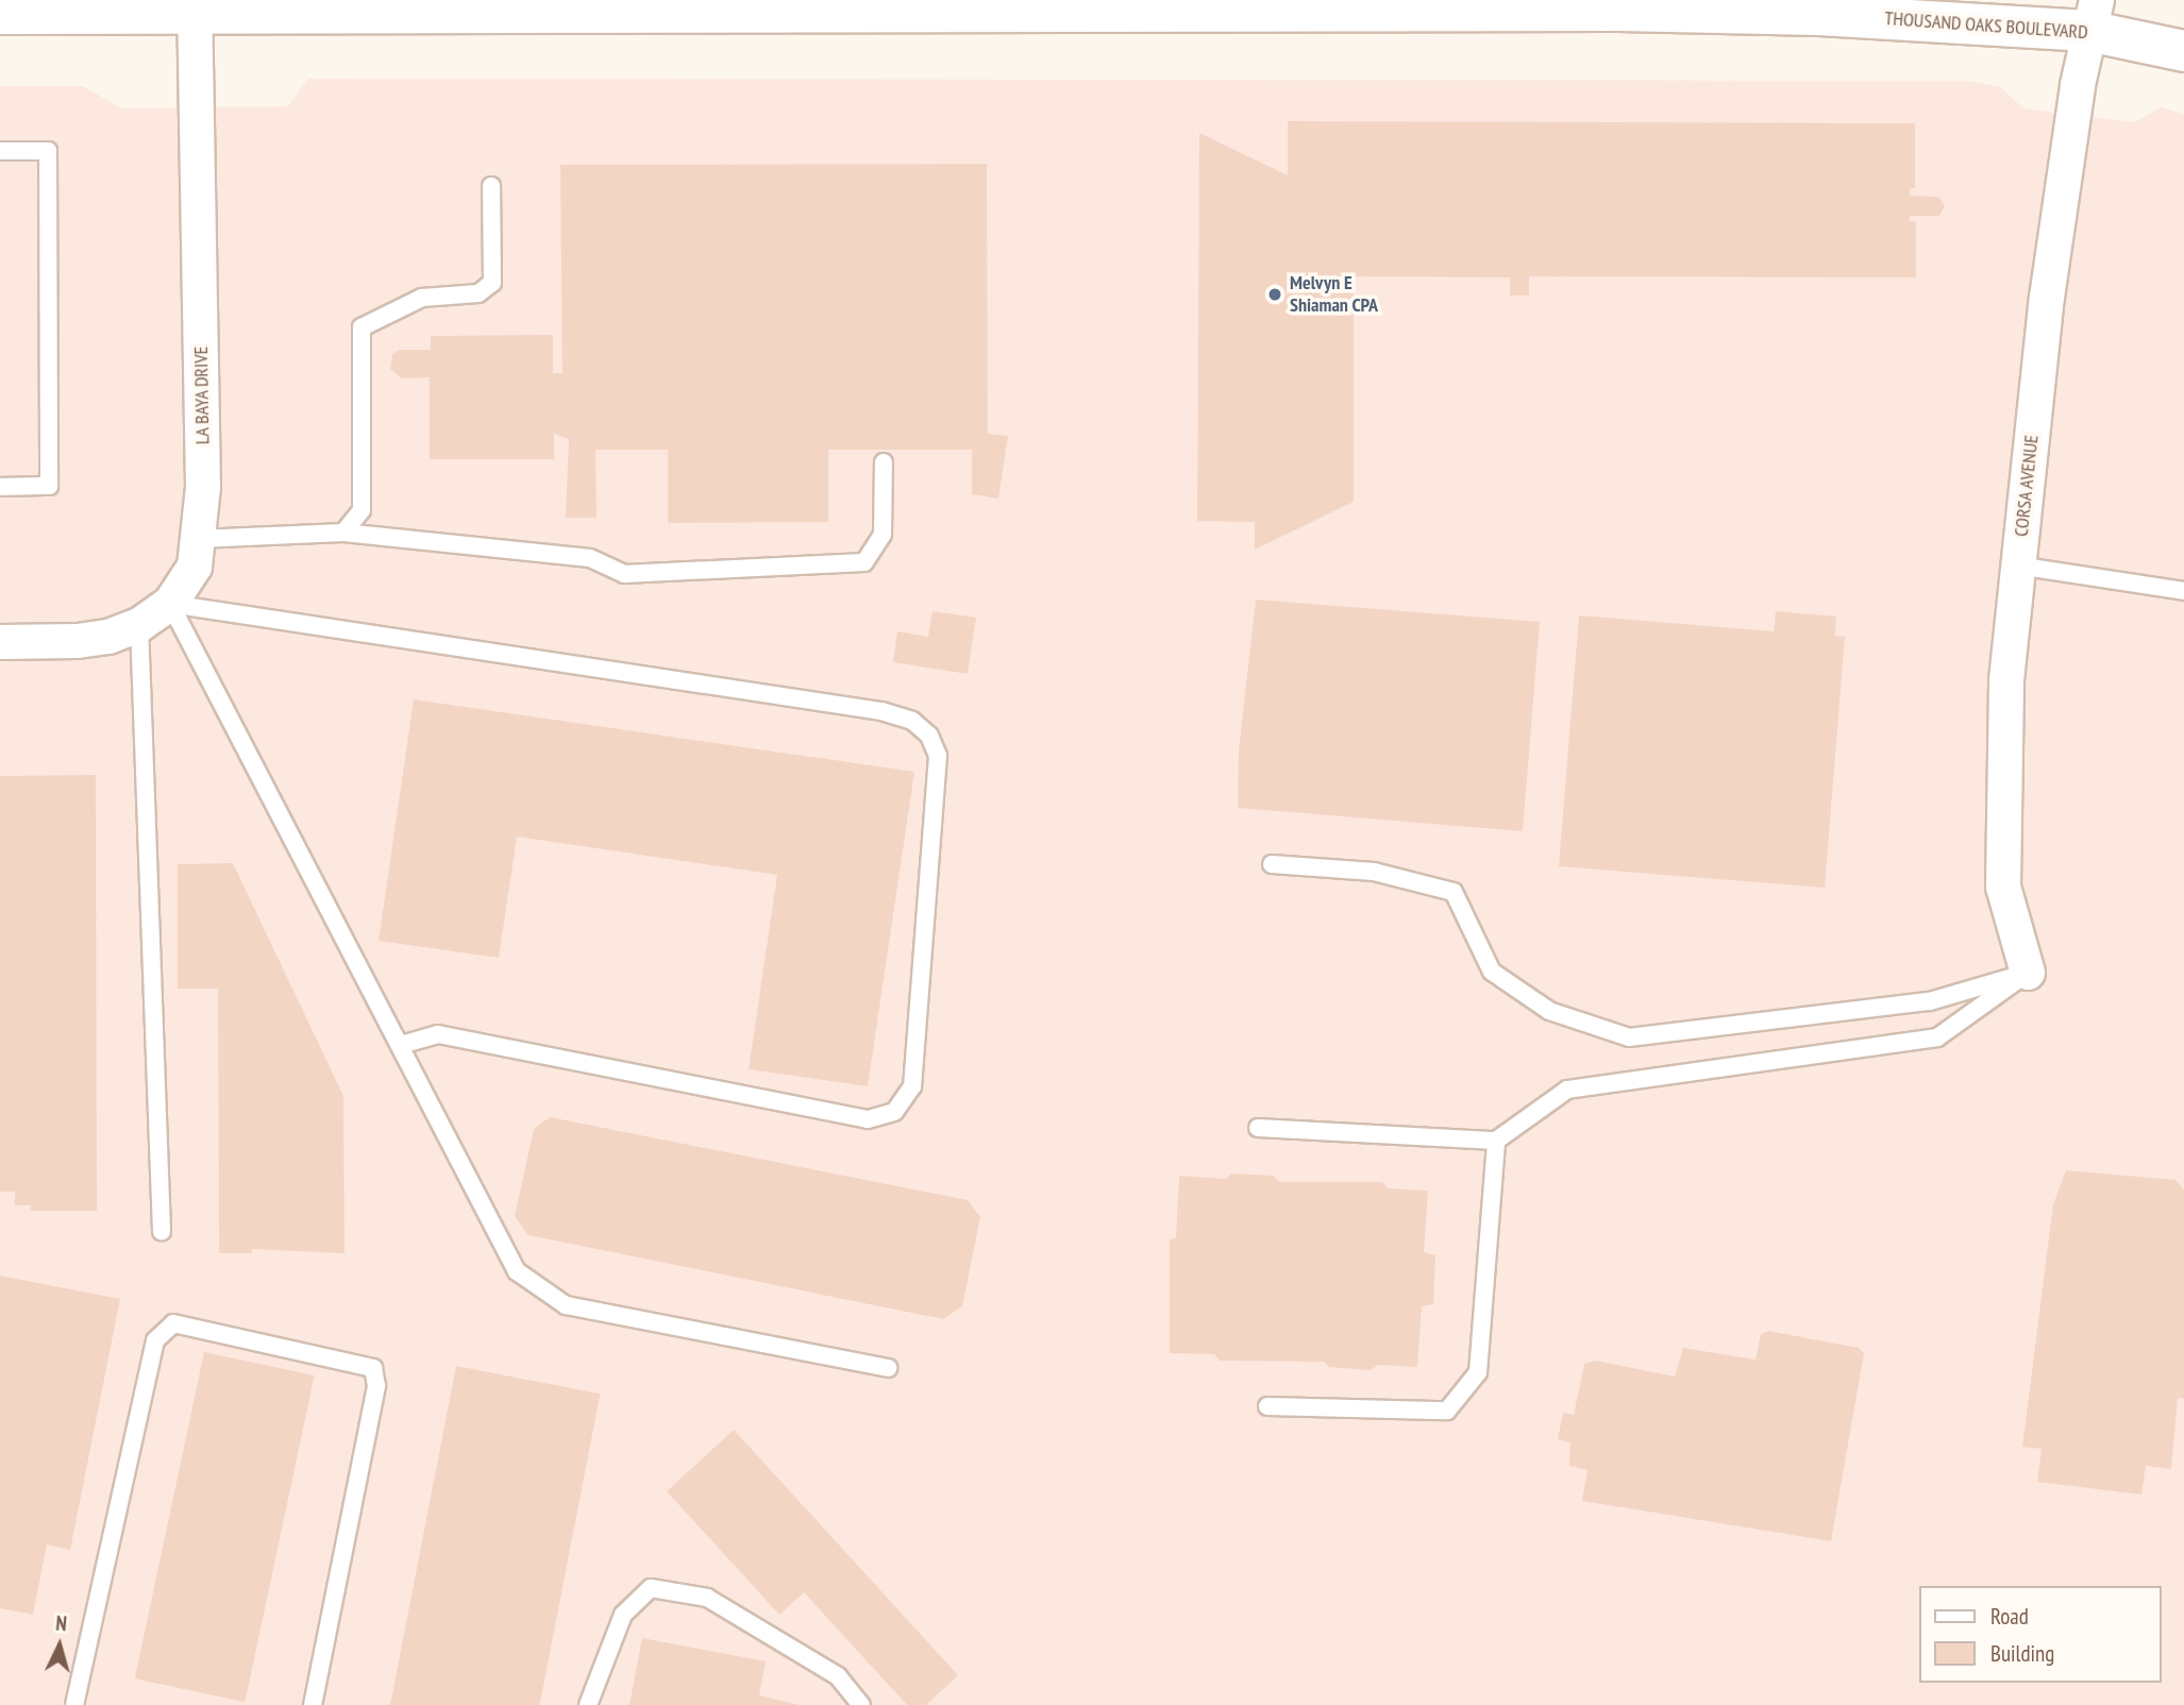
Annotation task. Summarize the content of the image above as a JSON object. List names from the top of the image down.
{
  "streets": {
    "main road": ["THOUSAND OAKS BOULEVARD"],
    "street": ["LA BAYA DRIVE", "CORSA AVENUE"]
  },
  "crossings": [
    ["THOUSAND OAKS BOULEVARD", "LA BAYA DRIVE"],
    ["THOUSAND OAKS BOULEVARD", "CORSA AVENUE"]
  ],
  "places": ["Melvyn E Shiaman CPA"],
  "legend": ["Road", "Building"],
  "north": "top"
}
